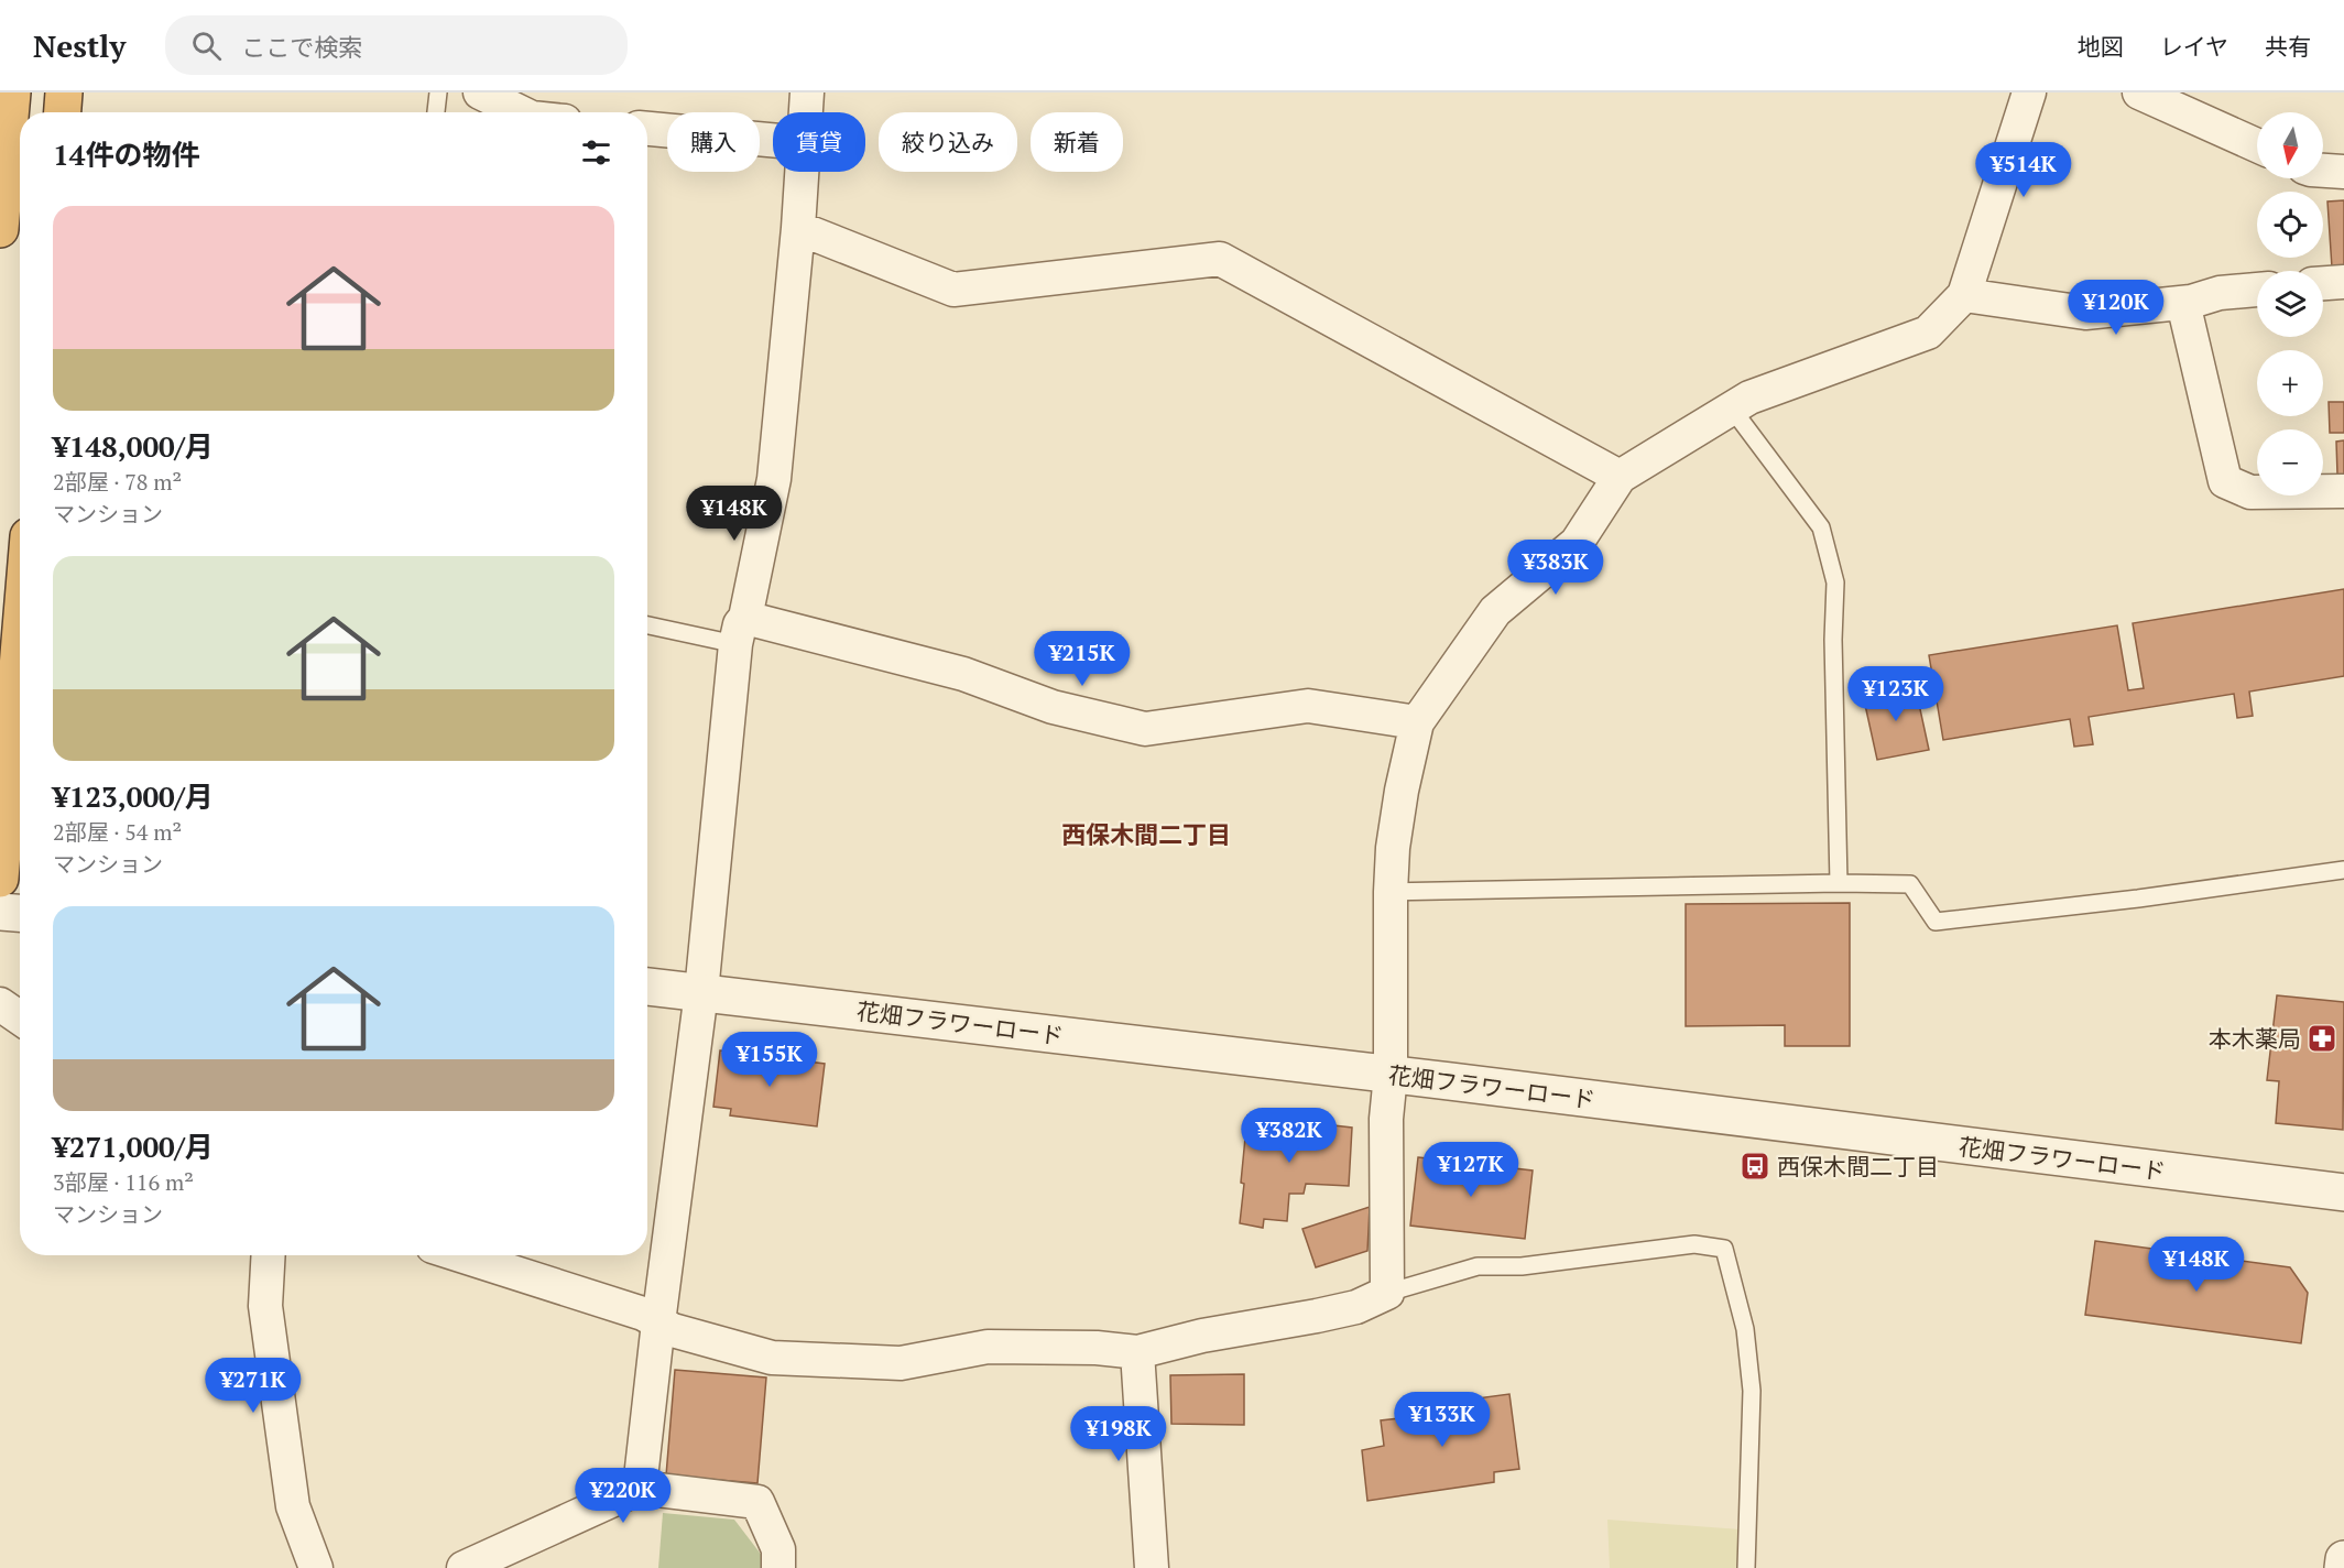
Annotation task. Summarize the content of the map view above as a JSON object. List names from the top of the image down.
{
  "streets": {
    "street": ["花畑フラワーロード"]
  },
  "districts": ["西保木間二丁目"],
  "places": {
    "pharmacy": ["本木薬局"],
    "bus stop": ["西保木間二丁目"]
  },
  "north": "bottom",
  "page": {
    "header": "Nestly",
    "search": "ここで検索",
    "nav": ["地図", "レイヤ", "共有"],
    "map_buttons": ["+", "−"],
    "chip": [
      "購入",
      "賃貸",
      "絞り込み",
      "新着"
    ],
    "heading": "14件の物件",
    "price": [
      "¥514K",
      "¥120K",
      "¥148K",
      "¥383K",
      "¥215K",
      "¥123K",
      "¥155K",
      "¥382K",
      "¥127K",
      "¥148K",
      "¥271K",
      "¥133K",
      "¥198K",
      "¥220K"
    ],
    "list": [
      {
        "name": "¥148,000/月",
        "note": "2部屋 · 78 m² · マンション"
      },
      {
        "name": "¥123,000/月",
        "note": "2部屋 · 54 m² · マンション"
      },
      {
        "name": "¥271,000/月",
        "note": "3部屋 · 116 m² · マンション"
      }
    ]
  }
}
